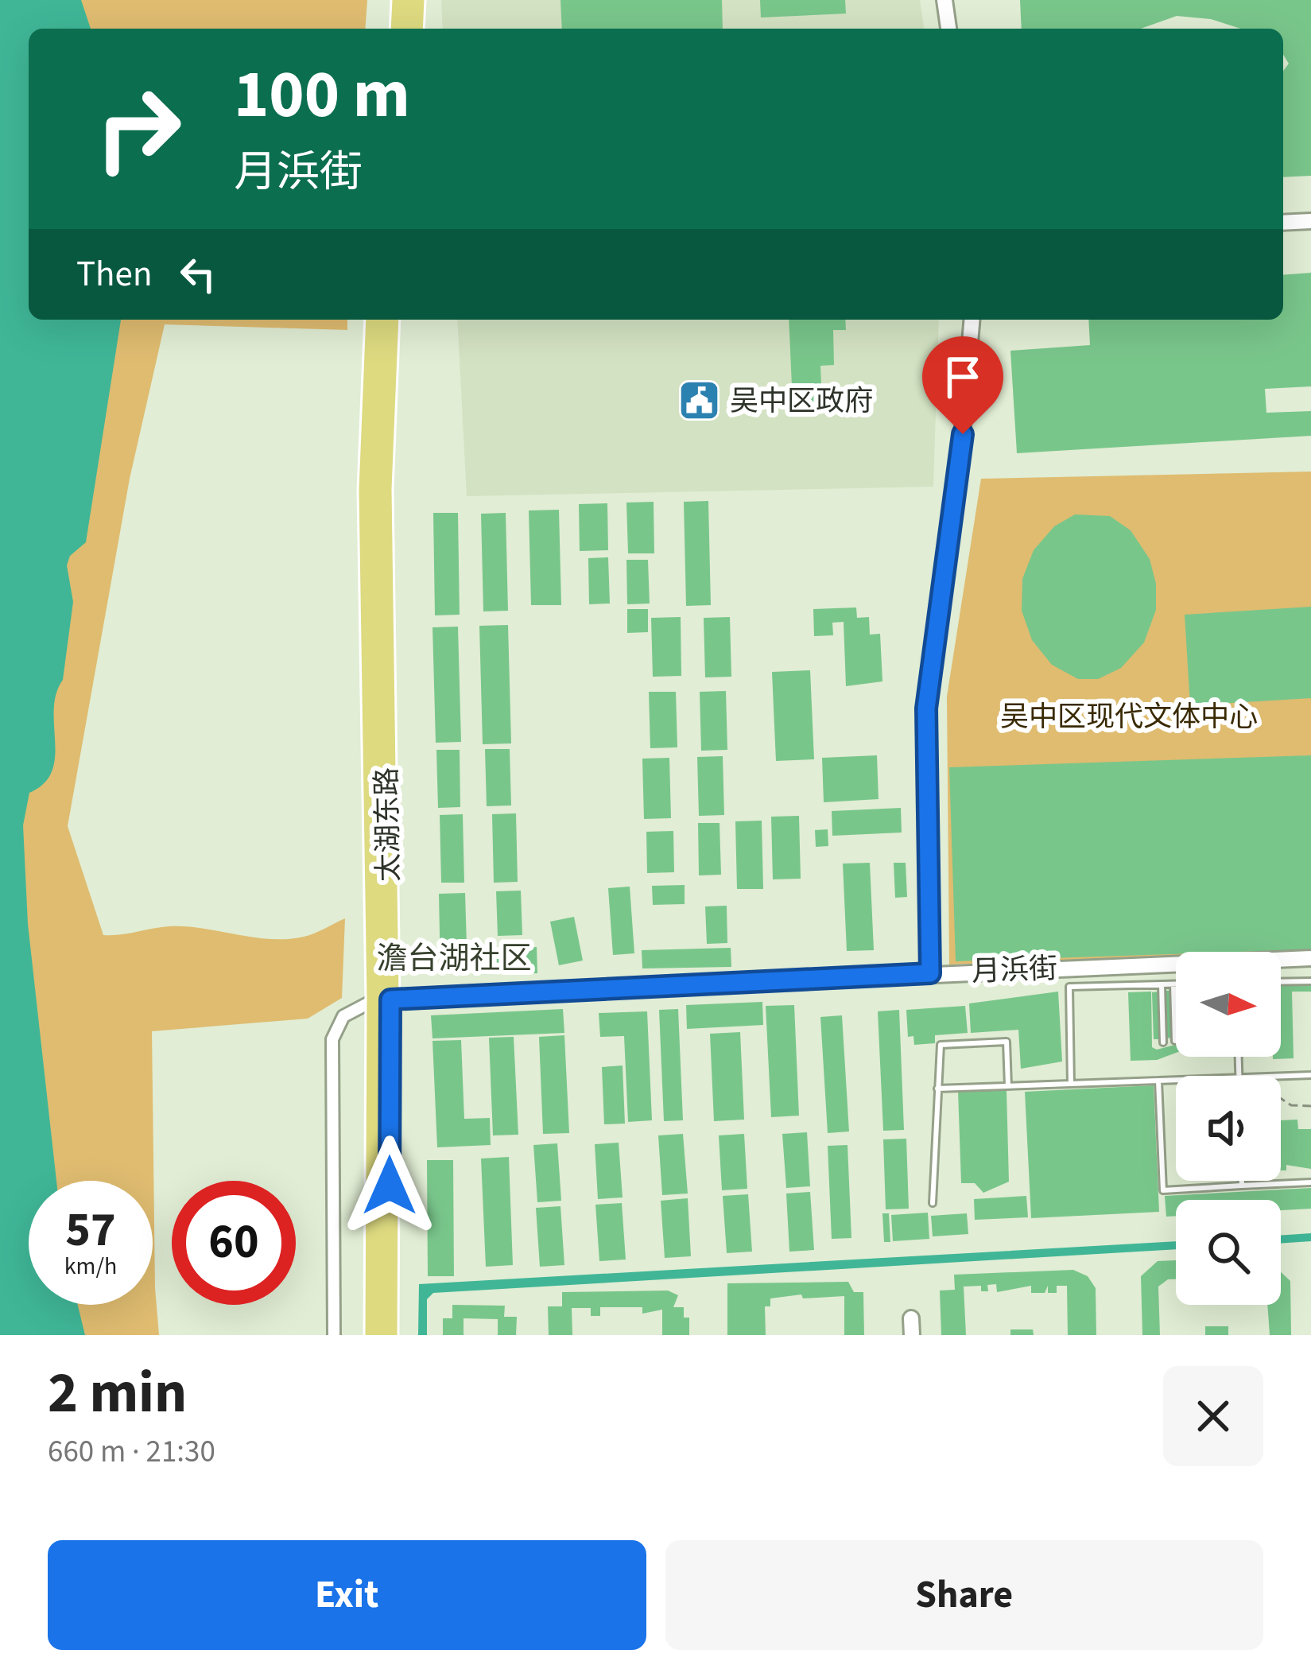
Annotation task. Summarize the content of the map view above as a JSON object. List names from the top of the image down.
{
  "streets": {
    "main road": ["太湖东路"],
    "street": ["月浜街"]
  },
  "crossings": [
    ["太湖东路", "月浜街"]
  ],
  "districts": ["澹台湖社区"],
  "parks": ["吴中区现代文体中心"],
  "places": {
    "public building": ["吴中区政府"]
  },
  "north": "right",
  "page": {
    "turn": ["100 m", "月浜街"],
    "then": "Then",
    "speed": "57 km/h",
    "limit": "60",
    "heading": ["2 min", "660 m · 21:30"],
    "buttons": ["Exit", "Share"]
  }
}
